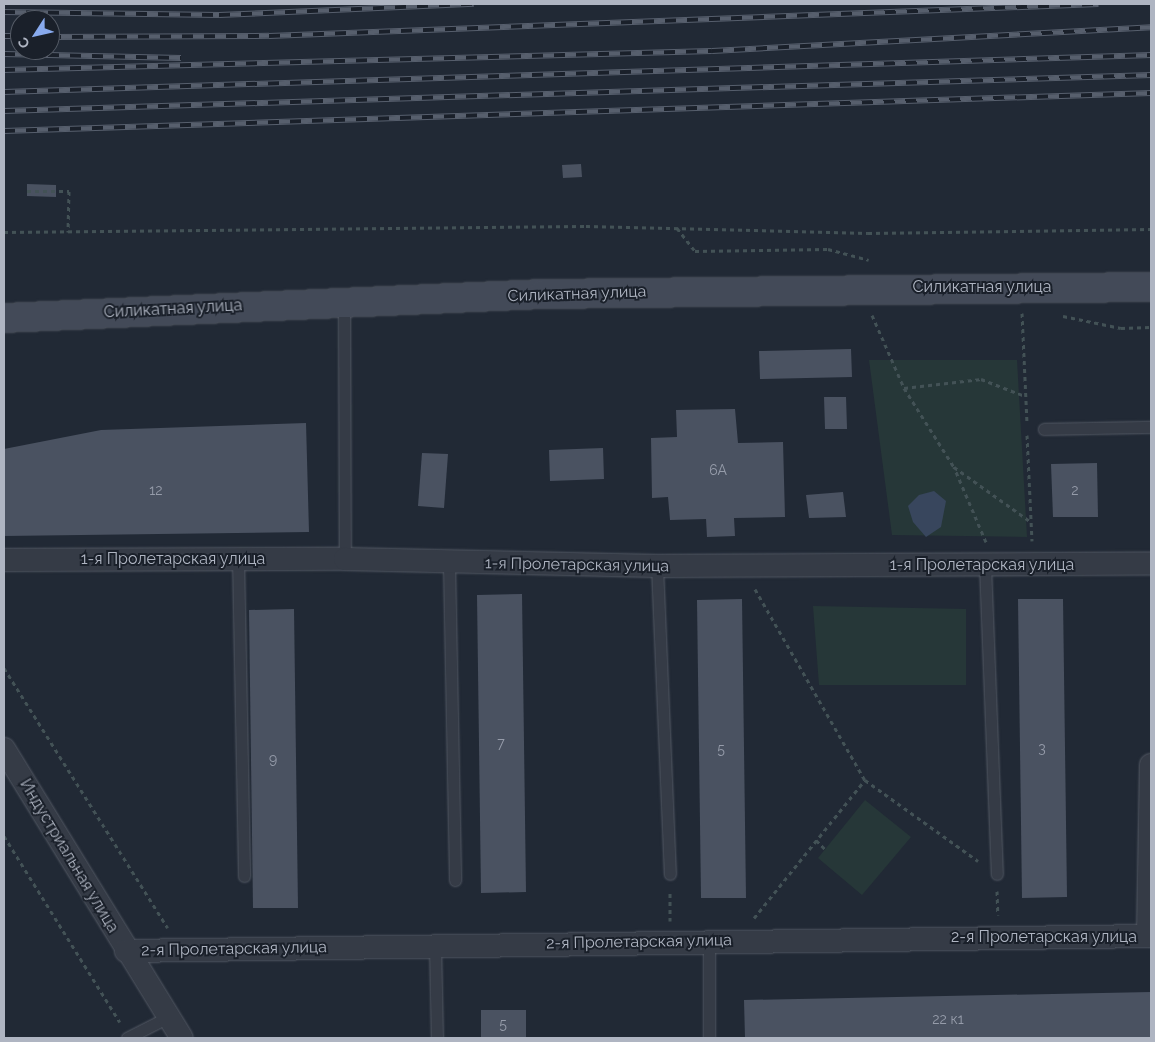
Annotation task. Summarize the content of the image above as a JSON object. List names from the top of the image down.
{
  "streets": {
    "street": [
      "Силикатная улица",
      "1-я Пролетарская улица",
      "Индустриальная улица",
      "2-я Пролетарская улица"
    ]
  },
  "crossings": [
    ["Индустриальная улица", "2-я Пролетарская улица"]
  ],
  "house_numbers": [
    "6А",
    "12",
    "2",
    "7",
    "3",
    "5",
    "9",
    "22 к1",
    "5"
  ],
  "north": "bottom left"
}
